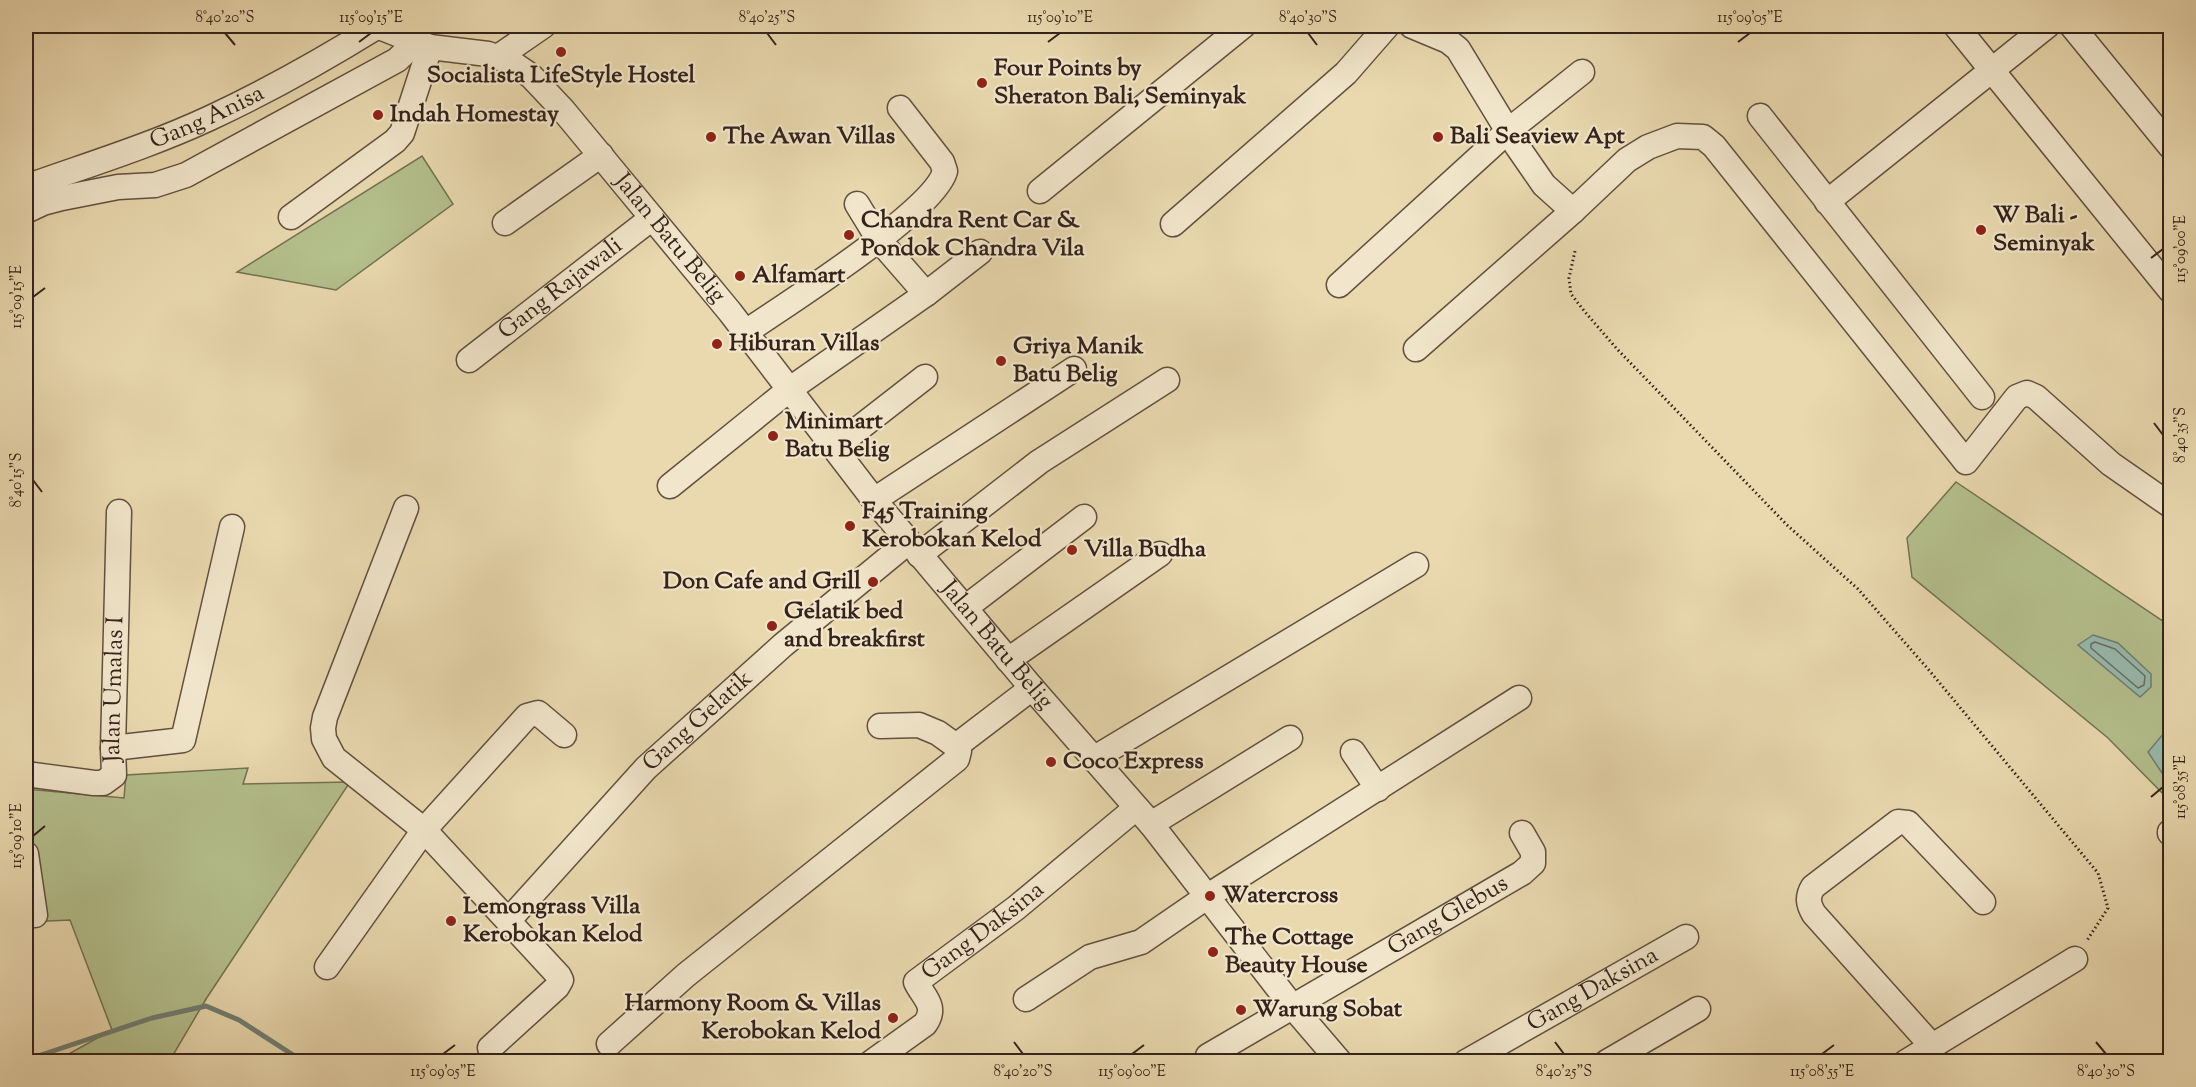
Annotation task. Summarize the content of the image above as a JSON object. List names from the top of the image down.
{
  "streets": {
    "street": [
      "Gang Anisa",
      "Jalan Batu Belig",
      "Gang Rajawali",
      "Jalan Umalas I",
      "Gang Gelatik",
      "Gang Glebus",
      "Gang Daksina"
    ]
  },
  "crossings": [
    ["Gang Anisa", "Jalan Batu Belig"],
    ["Jalan Batu Belig", "Gang Rajawali"],
    ["Jalan Batu Belig", "Gang Gelatik"],
    ["Jalan Batu Belig", "Gang Glebus"],
    ["Jalan Batu Belig", "Gang Daksina"]
  ],
  "places": [
    "Socialista LifeStyle Hostel",
    "Four Points by Sheraton Bali, Seminyak",
    "Indah Homestay",
    "The Awan Villas",
    "Bali Seaview Apt",
    "W Bali - Seminyak",
    "Chandra Rent Car & Pondok Chandra Vila",
    "Alfamart",
    "Hiburan Villas",
    "Griya Manik Batu Belig",
    "Minimart Batu Belig",
    "F45 Training Kerobokan Kelod",
    "Villa Budha",
    "Don Cafe and Grill",
    "Gelatik bed and breakfirst",
    "Coco Express",
    "Watercross",
    "Lemongrass Villa Kerobokan Kelod",
    "The Cottage Beauty House",
    "Warung Sobat",
    "Harmony Room & Villas Kerobokan Kelod"
  ],
  "coordinates": [
    "8°40'20\"S",
    "115°09'15\"E",
    "8°40'25\"S",
    "115°09'10\"E",
    "8°40'30\"S",
    "115°09'05\"E",
    "115°09'00\"E",
    "8°40'35\"S",
    "8°40'15\"S",
    "115°08'55\"E"
  ]
}
